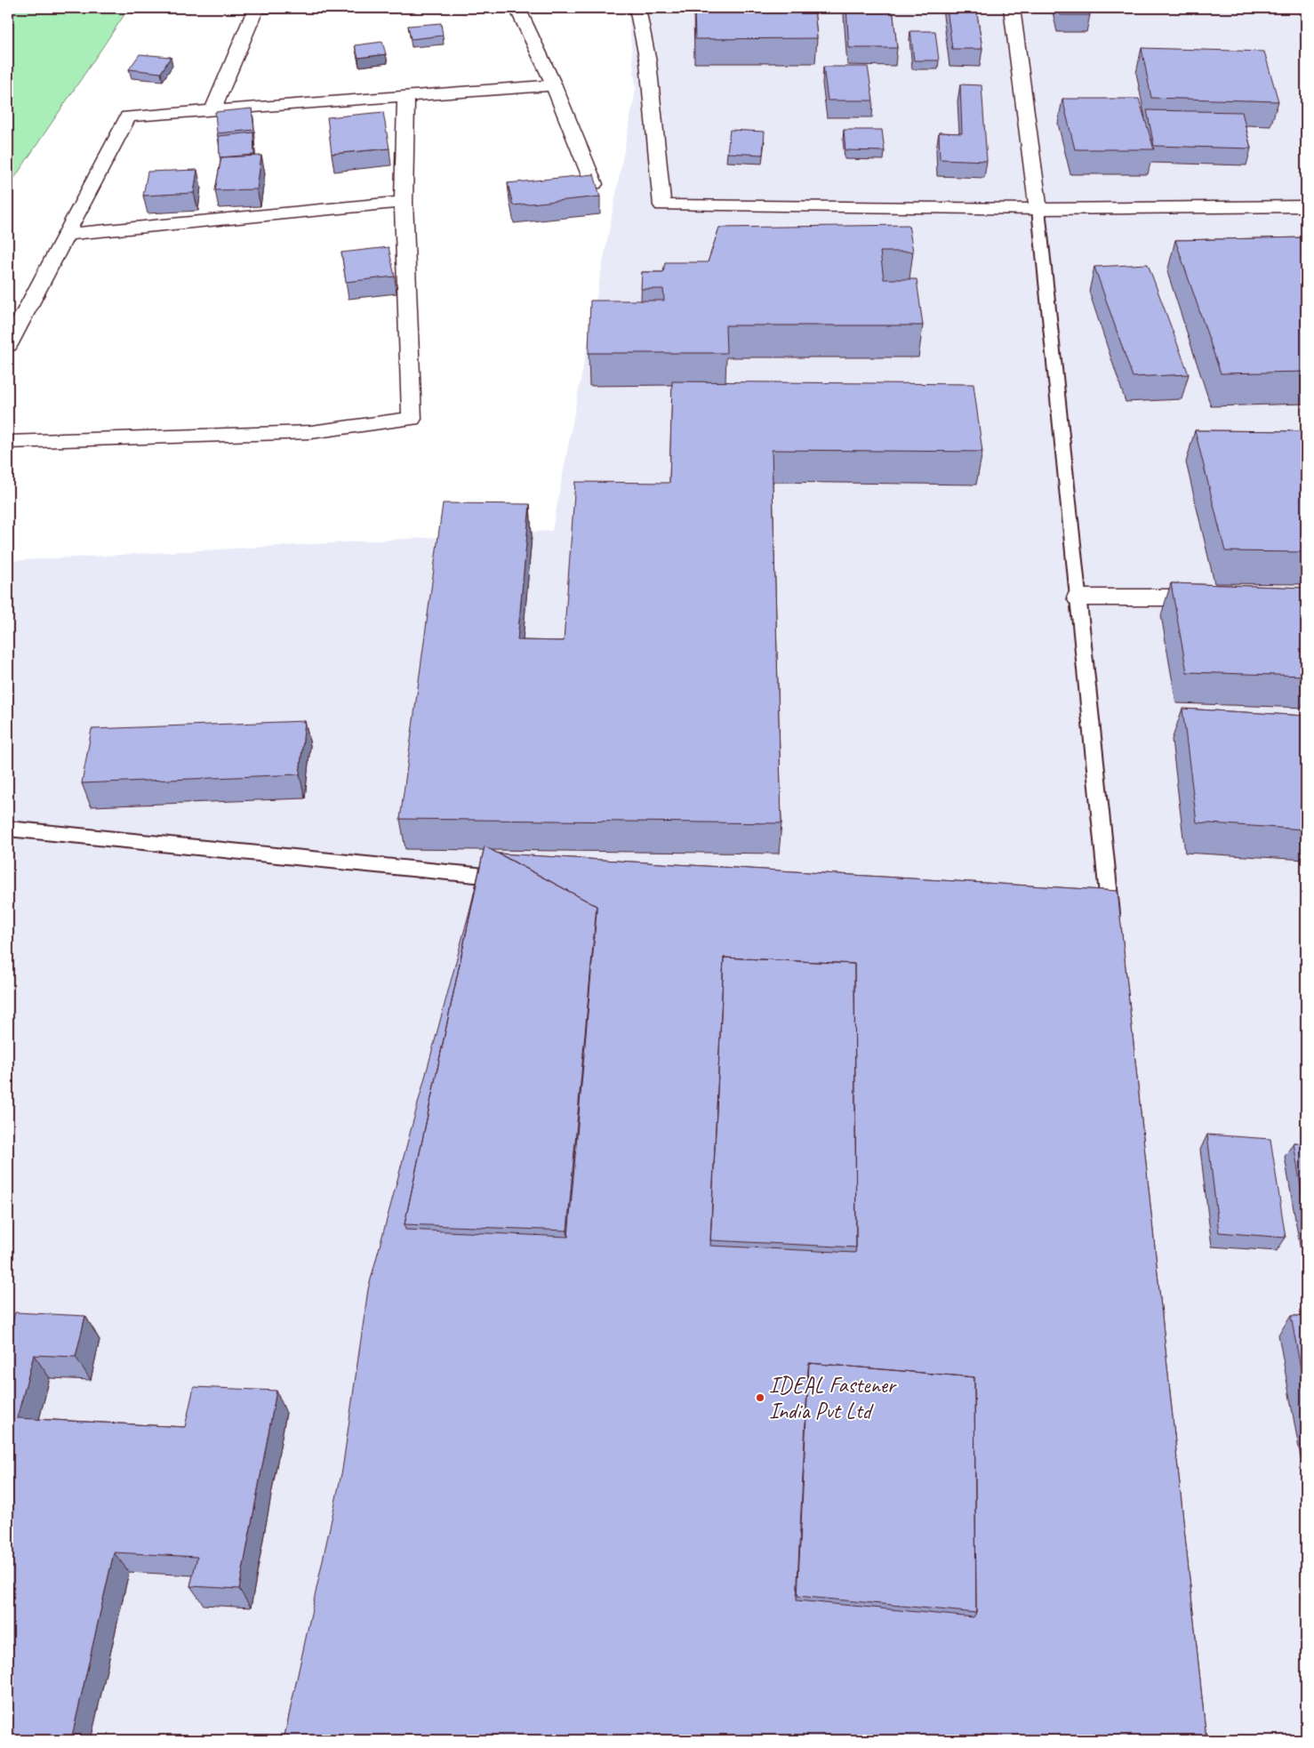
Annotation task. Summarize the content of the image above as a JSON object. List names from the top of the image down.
{
  "places": ["IDEAL Fastener India Pvt Ltd"]
}
